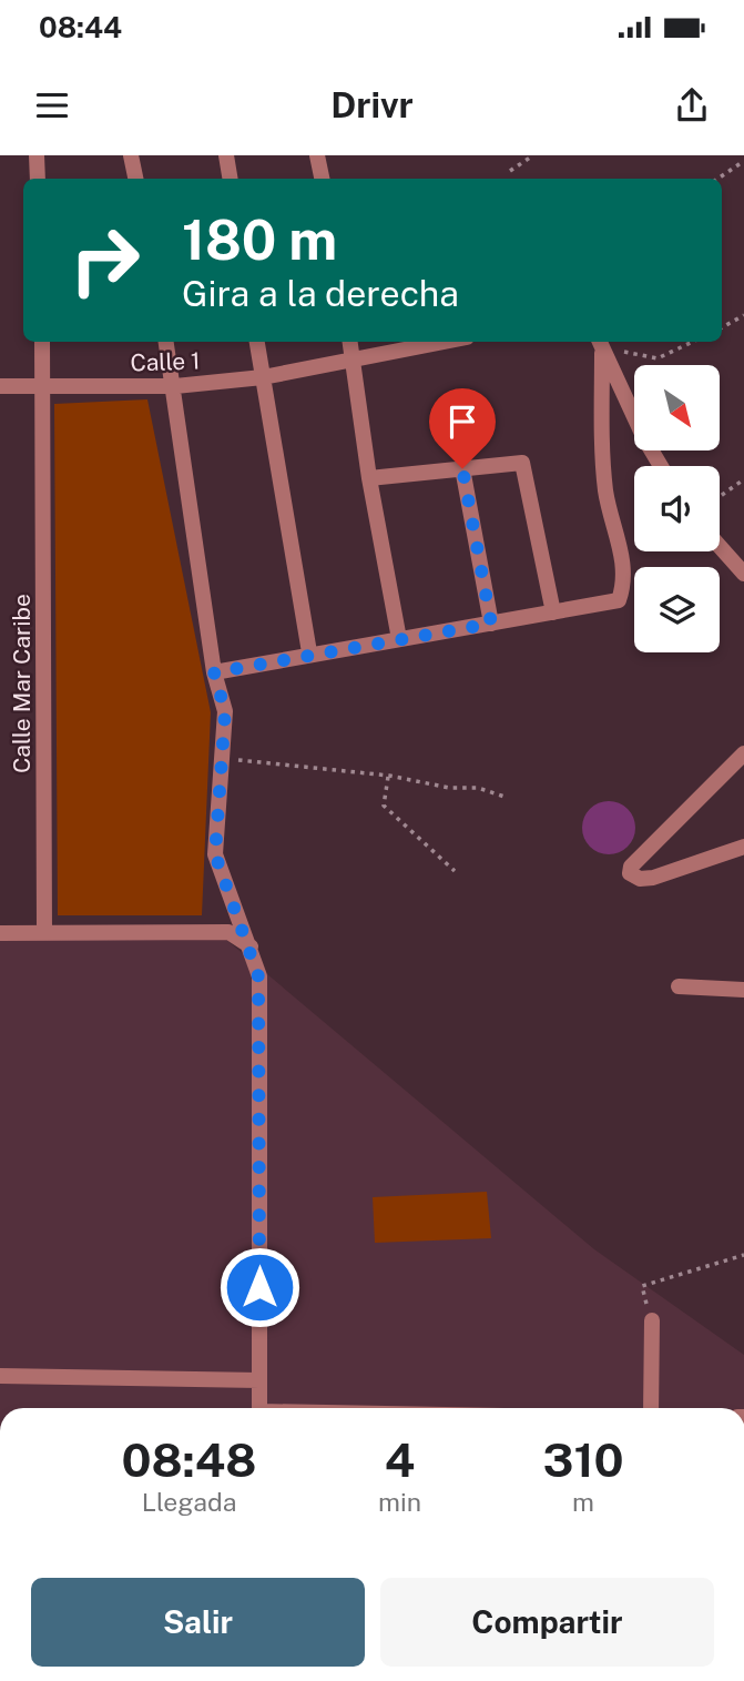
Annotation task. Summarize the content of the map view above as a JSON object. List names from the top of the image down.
{
  "streets": {
    "street": ["Calle 1", "Calle Mar Caribe"]
  },
  "crossings": [
    ["Calle 1", "Calle Mar Caribe"]
  ],
  "north": "bottom right",
  "page": {
    "status": "08:44",
    "header": "Drivr",
    "turn": ["180 m", "Gira a la derecha"],
    "eta": [
      "08:48",
      "Llegada",
      "4",
      "min",
      "310",
      "m"
    ],
    "buttons": ["Salir", "Compartir"]
  }
}
